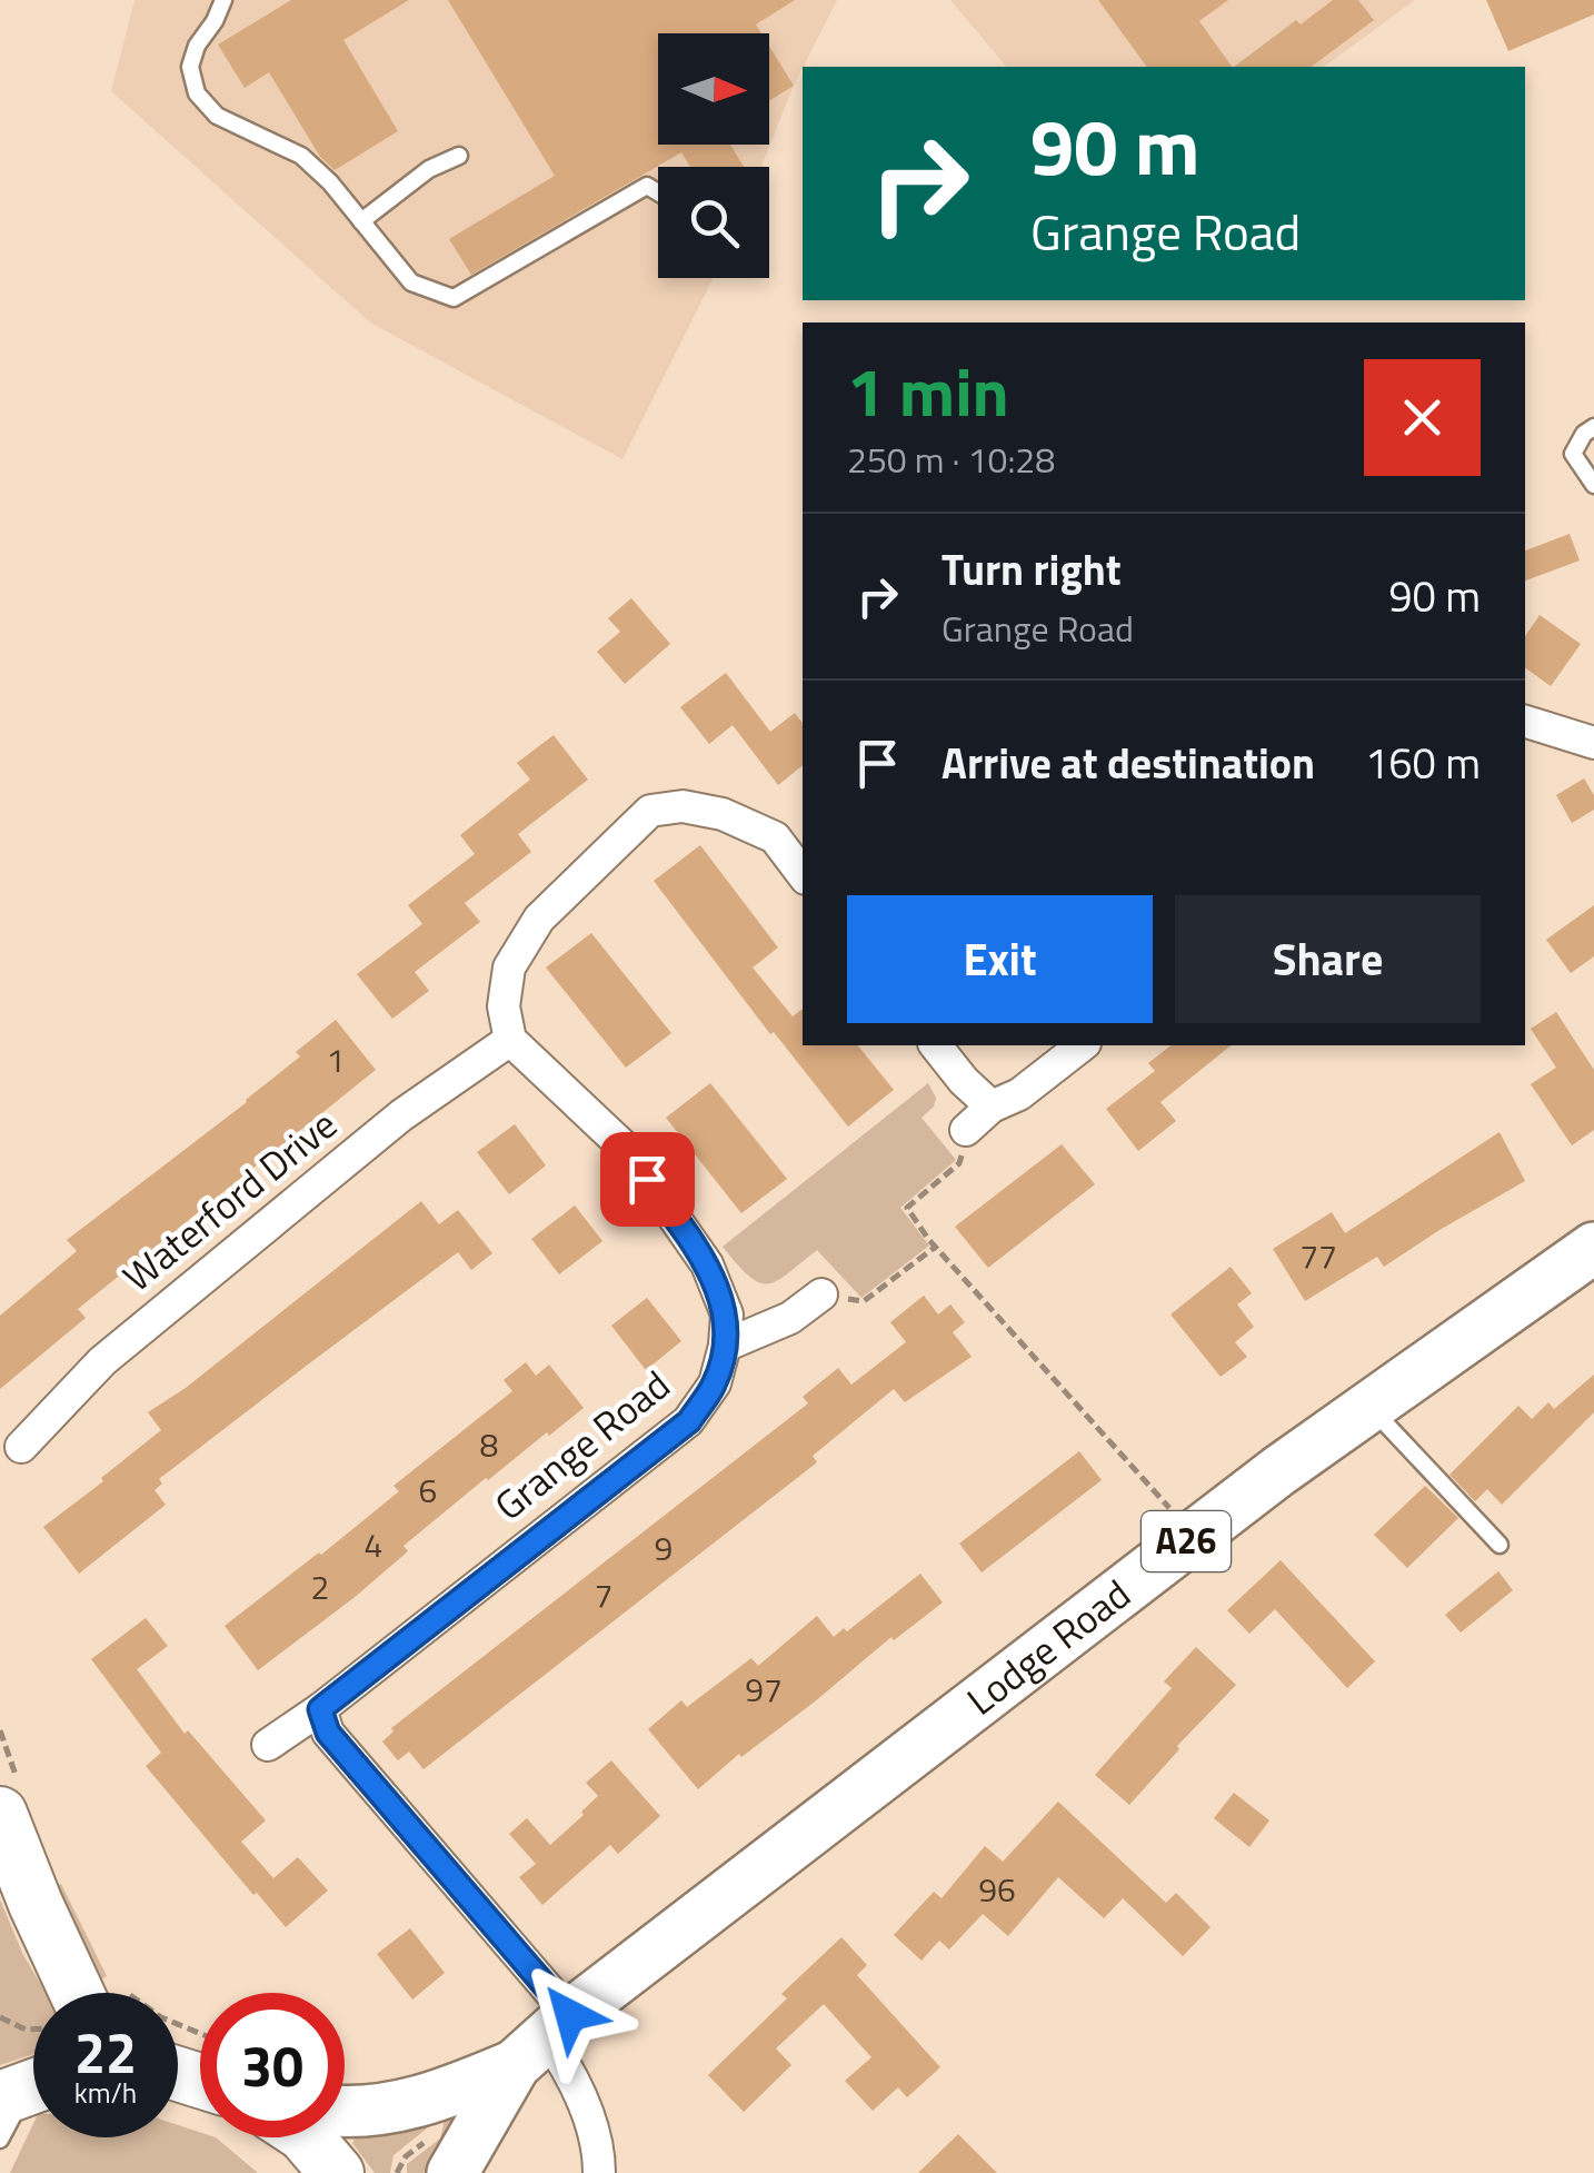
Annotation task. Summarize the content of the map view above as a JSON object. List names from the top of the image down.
{
  "streets": {
    "main road": ["A26", "Lodge Road"],
    "street": ["Waterford Drive", "Grange Road"]
  },
  "crossings": [
    ["Waterford Drive", "Grange Road"]
  ],
  "house_numbers": [
    "1",
    "77",
    "8",
    "6",
    "4",
    "9",
    "2",
    "7",
    "97",
    "96"
  ],
  "north": "right",
  "page": {
    "turn": ["90 m", "Grange Road"],
    "heading": ["1 min", "250 m · 10:28"],
    "list": [
      {
        "name": "Turn right",
        "note": "Grange Road",
        "value": "90 m"
      },
      {
        "name": "Arrive at destination",
        "value": "160 m"
      }
    ],
    "buttons": ["Exit", "Share"],
    "speed": "22 km/h",
    "limit": "30"
  }
}
